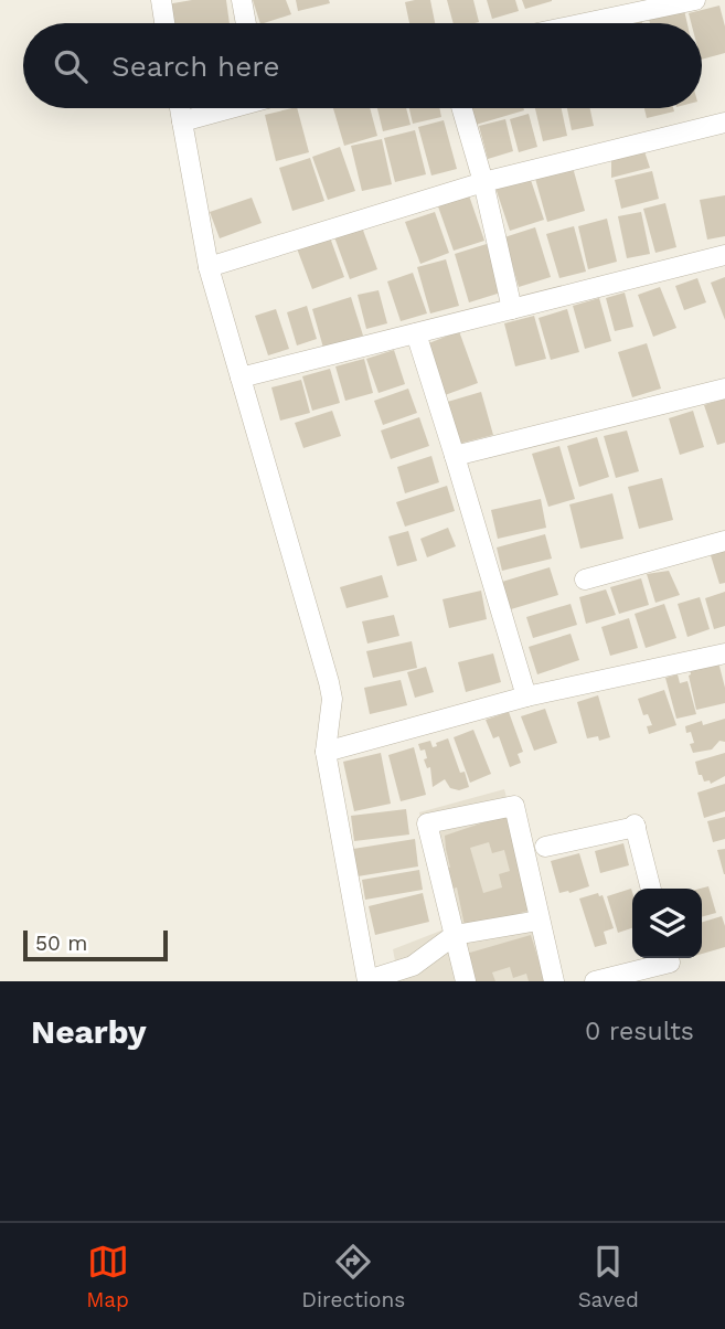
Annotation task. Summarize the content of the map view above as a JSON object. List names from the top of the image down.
{
  "scale_bar": "50 m",
  "page": {
    "search": "Search here",
    "scale": "50 m",
    "heading": ["Nearby", "0 results"],
    "nav": ["Map", "Directions", "Saved"]
  }
}
